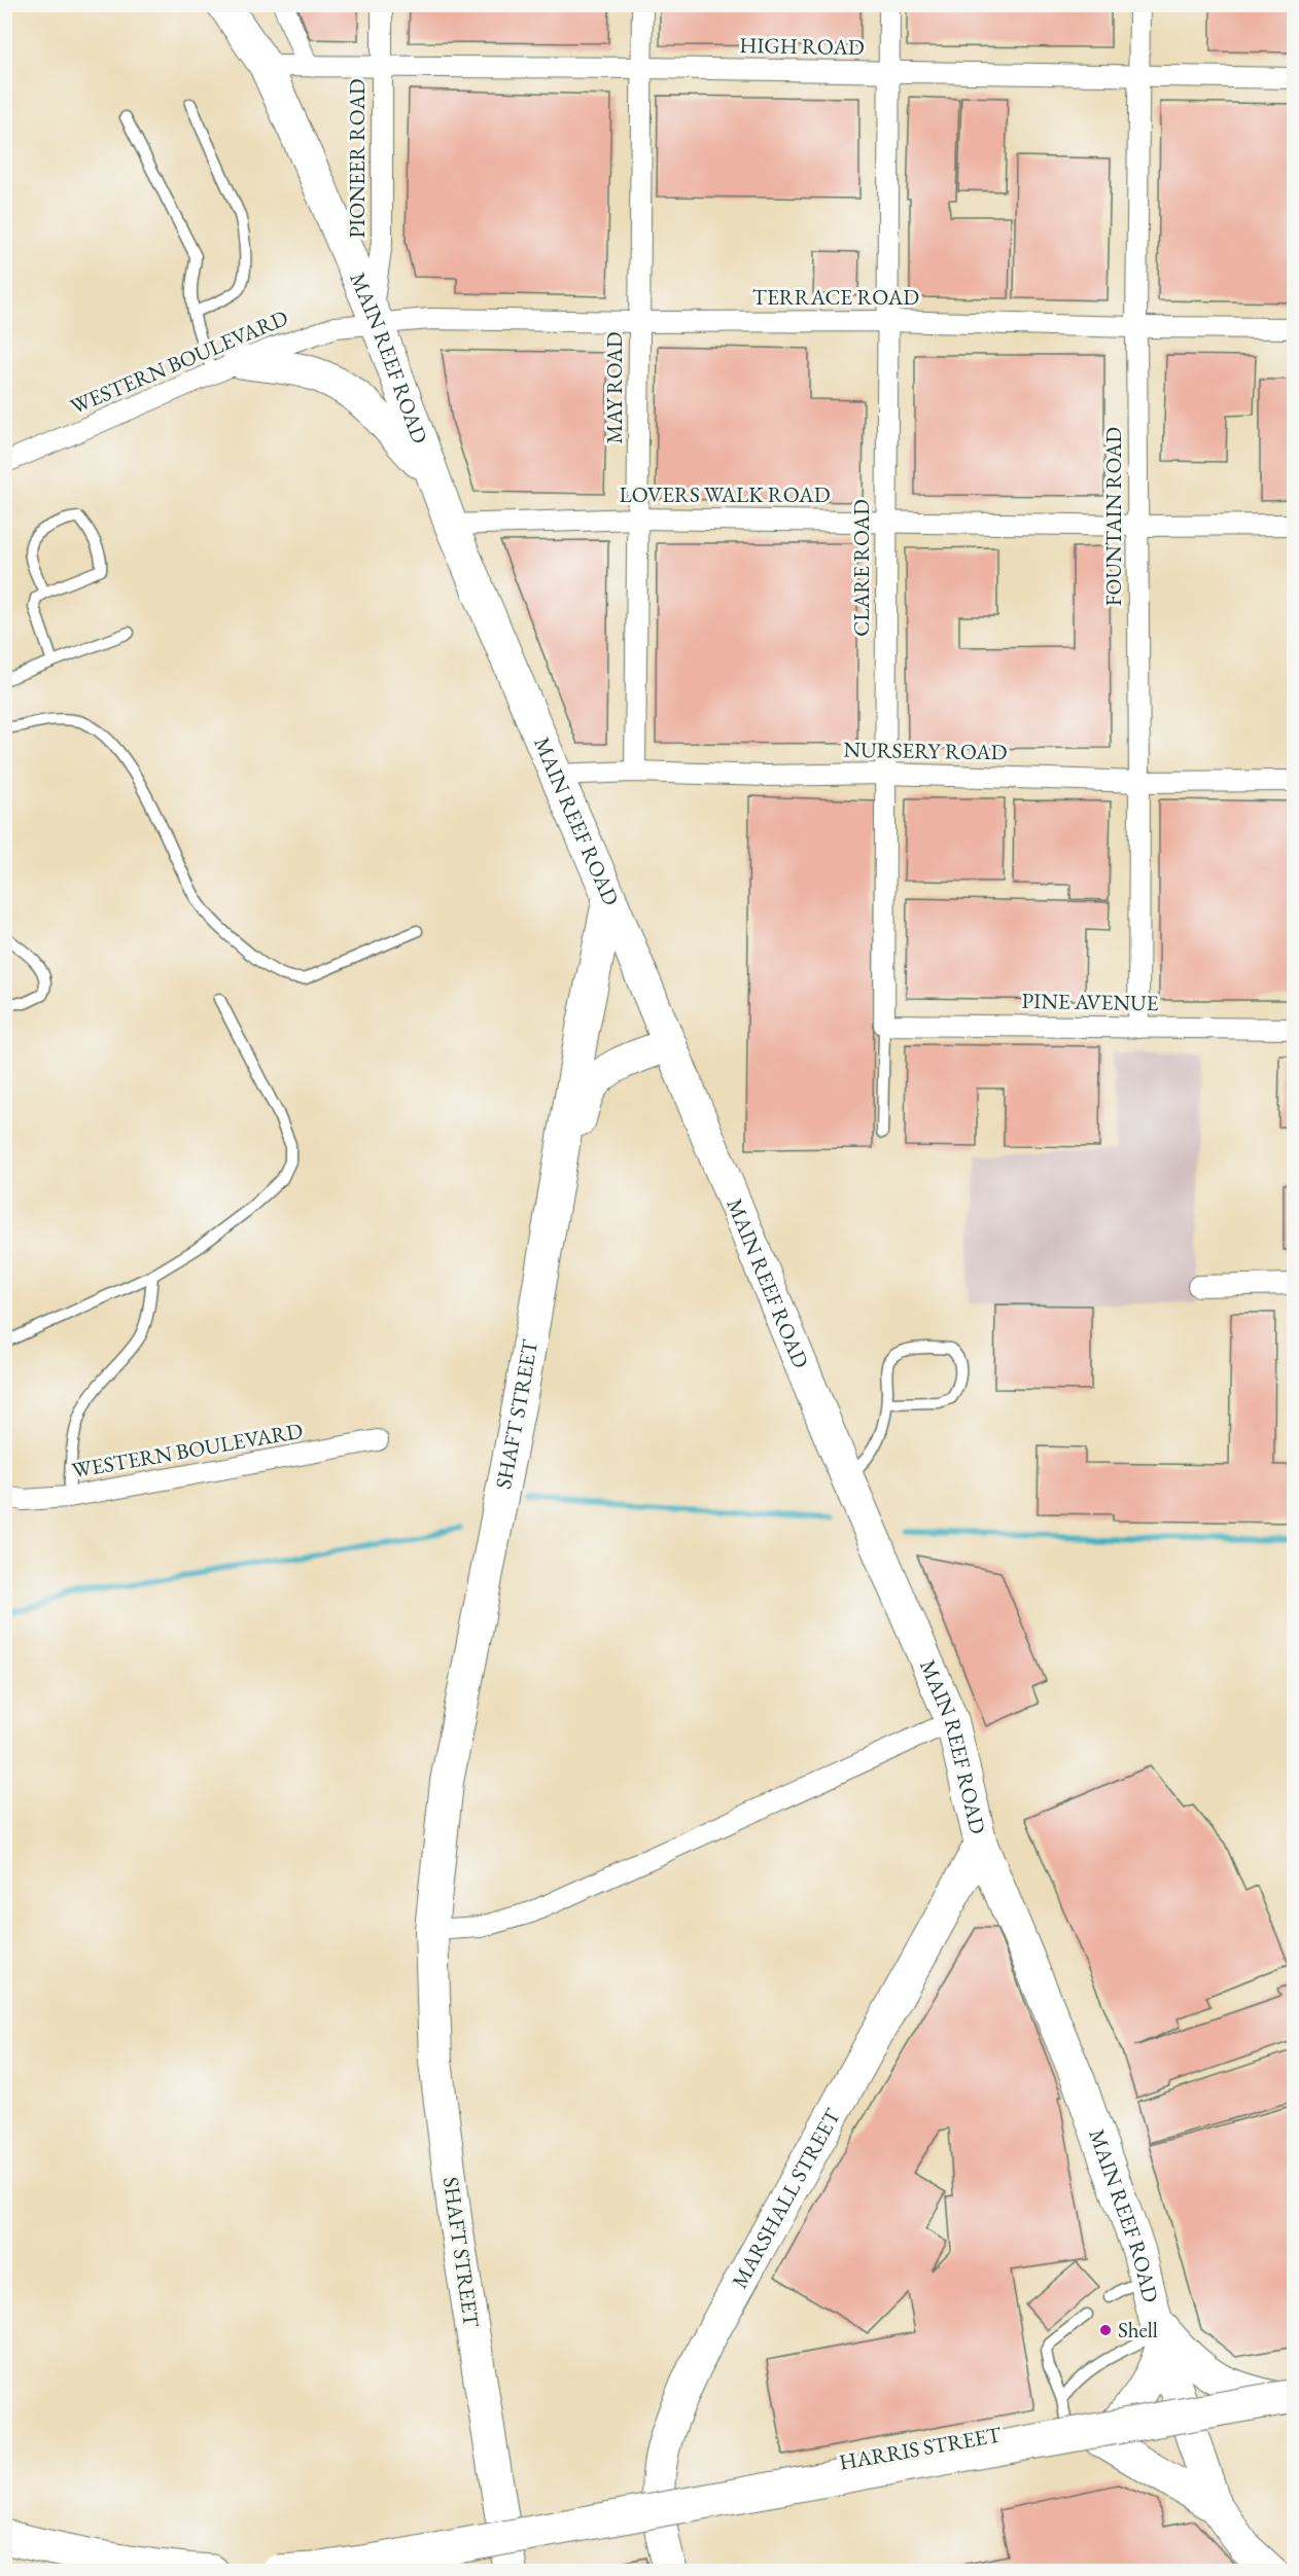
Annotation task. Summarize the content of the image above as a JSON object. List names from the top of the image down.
{
  "streets": {
    "main road": ["MAIN REEF ROAD", "SHAFT STREET", "MARSHALL STREET"],
    "street": [
      "HIGH ROAD",
      "PIONEER ROAD",
      "TERRACE ROAD",
      "WESTERN BOULEVARD",
      "MAY ROAD",
      "LOVERS WALK ROAD",
      "FOUNTAIN ROAD",
      "CLARE ROAD",
      "NURSERY ROAD",
      "PINE AVENUE",
      "HARRIS STREET"
    ]
  },
  "crossings": [
    ["HIGH ROAD", "PIONEER ROAD"],
    ["HIGH ROAD", "MAIN REEF ROAD"],
    ["HIGH ROAD", "MAY ROAD"],
    ["HIGH ROAD", "FOUNTAIN ROAD"],
    ["HIGH ROAD", "CLARE ROAD"],
    ["PIONEER ROAD", "TERRACE ROAD"],
    ["PIONEER ROAD", "MAIN REEF ROAD"],
    ["PIONEER ROAD", "WESTERN BOULEVARD"],
    ["TERRACE ROAD", "MAIN REEF ROAD"],
    ["TERRACE ROAD", "WESTERN BOULEVARD"],
    ["TERRACE ROAD", "MAY ROAD"],
    ["TERRACE ROAD", "FOUNTAIN ROAD"],
    ["TERRACE ROAD", "CLARE ROAD"],
    ["MAIN REEF ROAD", "WESTERN BOULEVARD"],
    ["MAIN REEF ROAD", "LOVERS WALK ROAD"],
    ["MAIN REEF ROAD", "NURSERY ROAD"],
    ["MAIN REEF ROAD", "SHAFT STREET"],
    ["MAIN REEF ROAD", "MARSHALL STREET"],
    ["MAIN REEF ROAD", "HARRIS STREET"],
    ["MAY ROAD", "LOVERS WALK ROAD"],
    ["MAY ROAD", "NURSERY ROAD"],
    ["LOVERS WALK ROAD", "FOUNTAIN ROAD"],
    ["LOVERS WALK ROAD", "CLARE ROAD"],
    ["FOUNTAIN ROAD", "NURSERY ROAD"],
    ["FOUNTAIN ROAD", "PINE AVENUE"],
    ["CLARE ROAD", "NURSERY ROAD"],
    ["CLARE ROAD", "PINE AVENUE"],
    ["MARSHALL STREET", "HARRIS STREET"]
  ],
  "places": ["Shell"]
}
